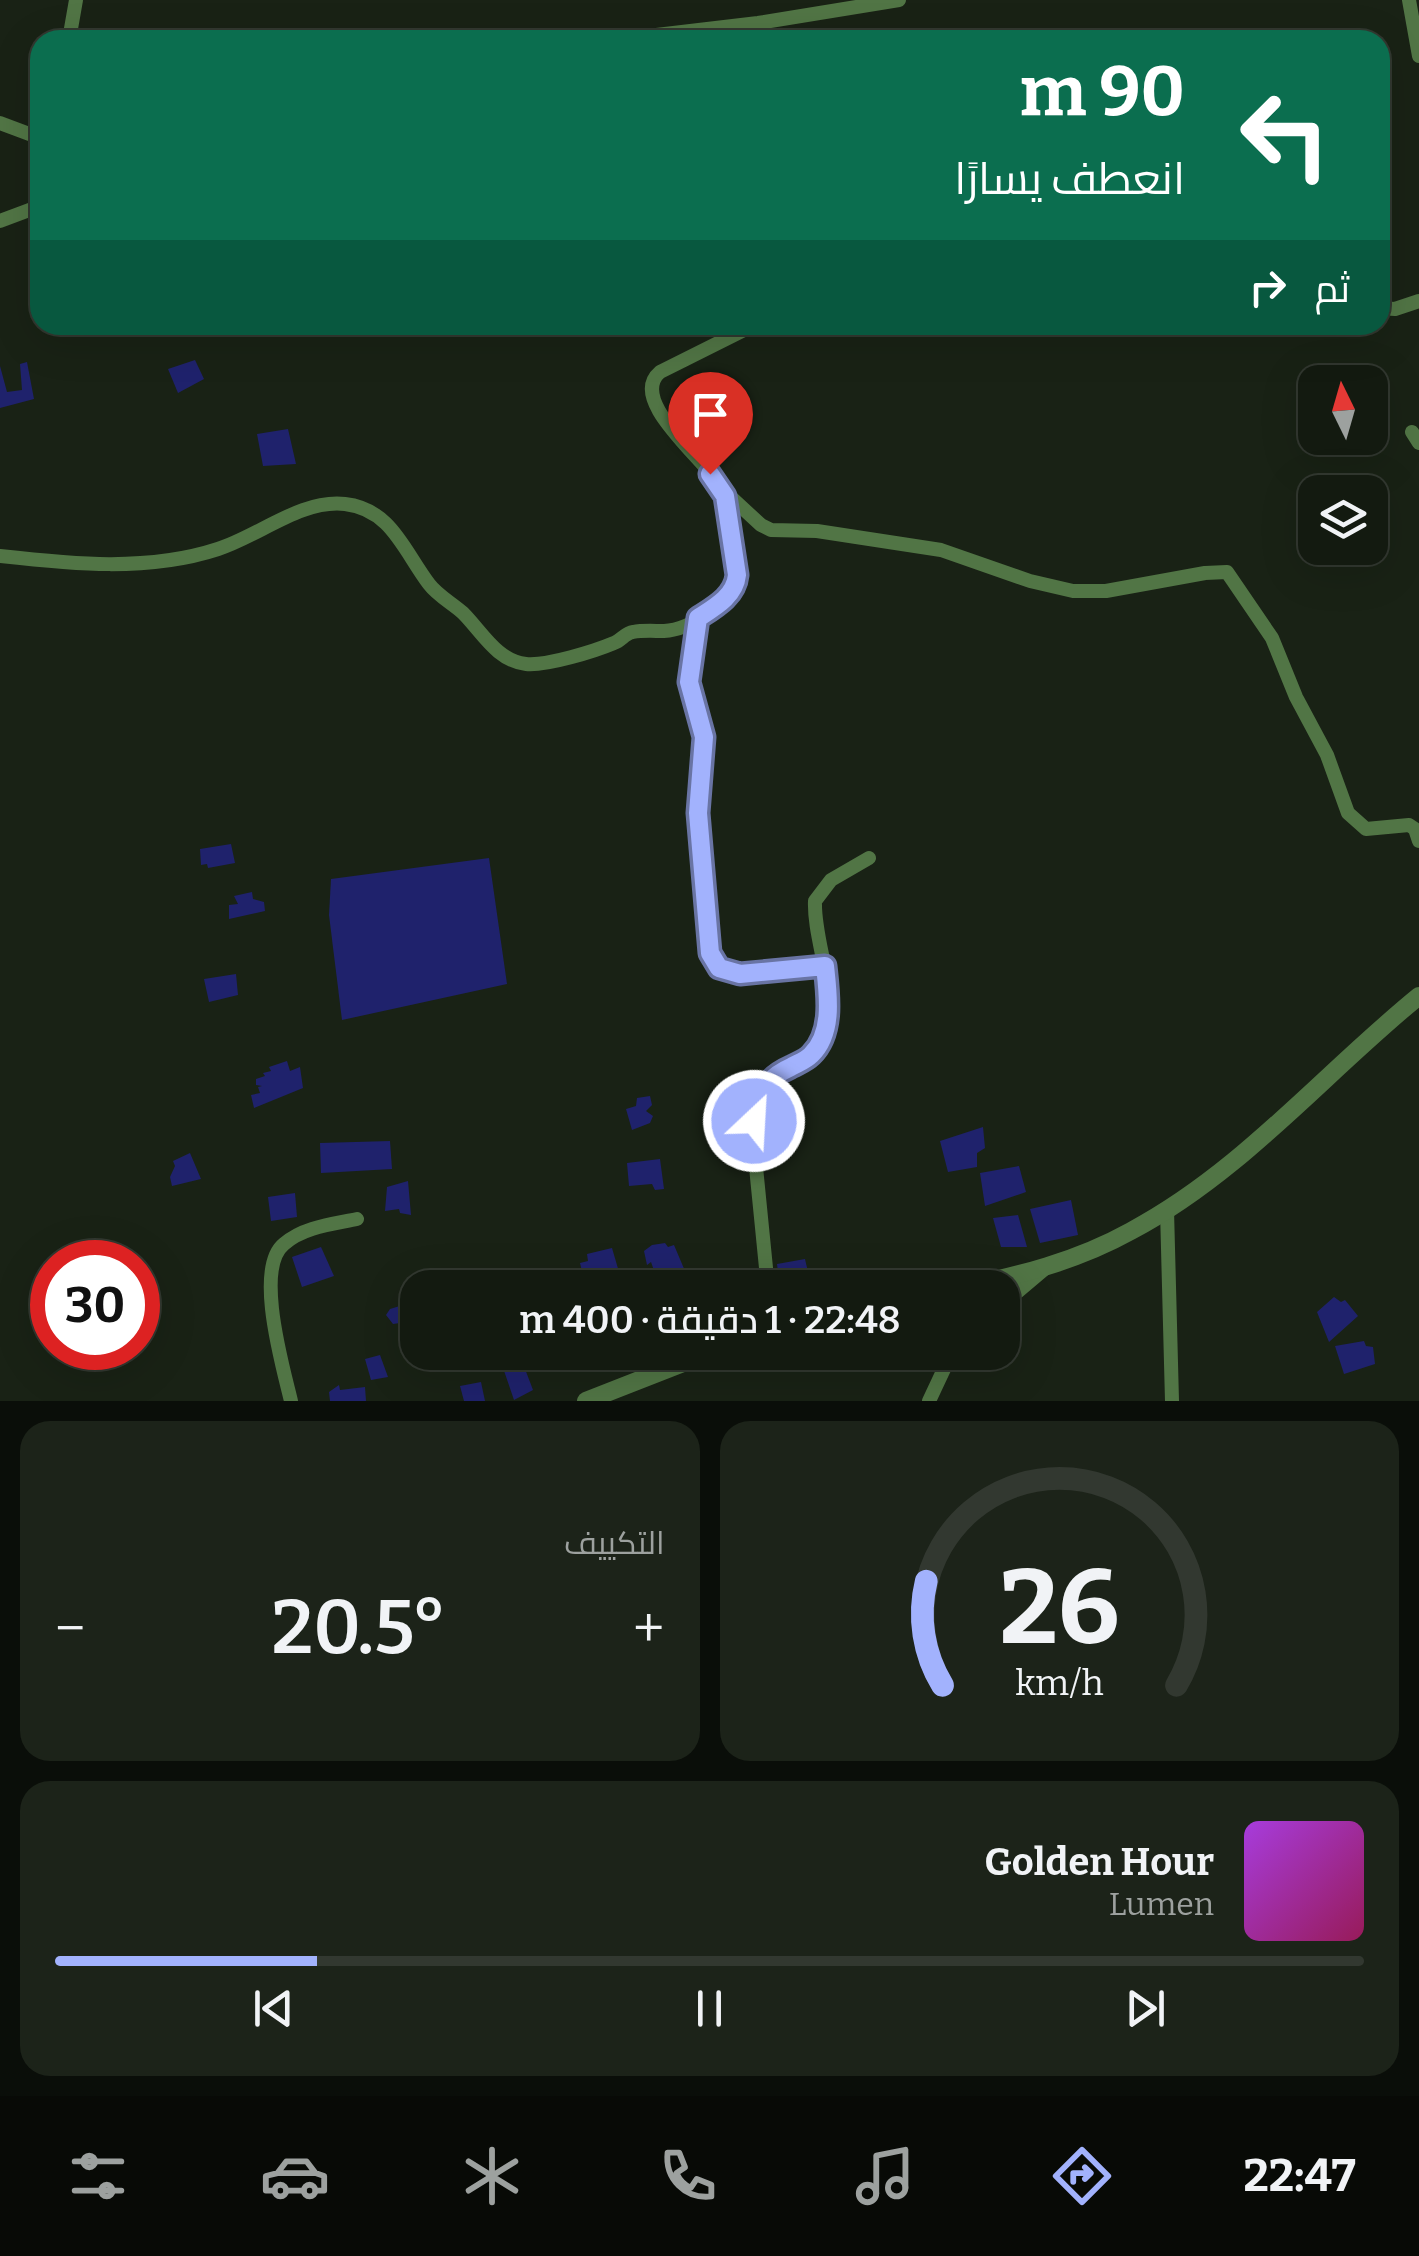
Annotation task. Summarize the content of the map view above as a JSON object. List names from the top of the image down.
{
  "north": "top",
  "page": {
    "turn": ["90 m", "انعطف يسارًا"],
    "then": "ثم",
    "limit": "30",
    "trip": "22:48 · 1 دقيقة · 400 m",
    "tile": "التكييف",
    "heat": ["−", "20.5°", "+"],
    "song": ["Golden Hour", "Lumen"],
    "tabs": "22:47",
    "gauge": ["26", "km/h"]
  }
}
